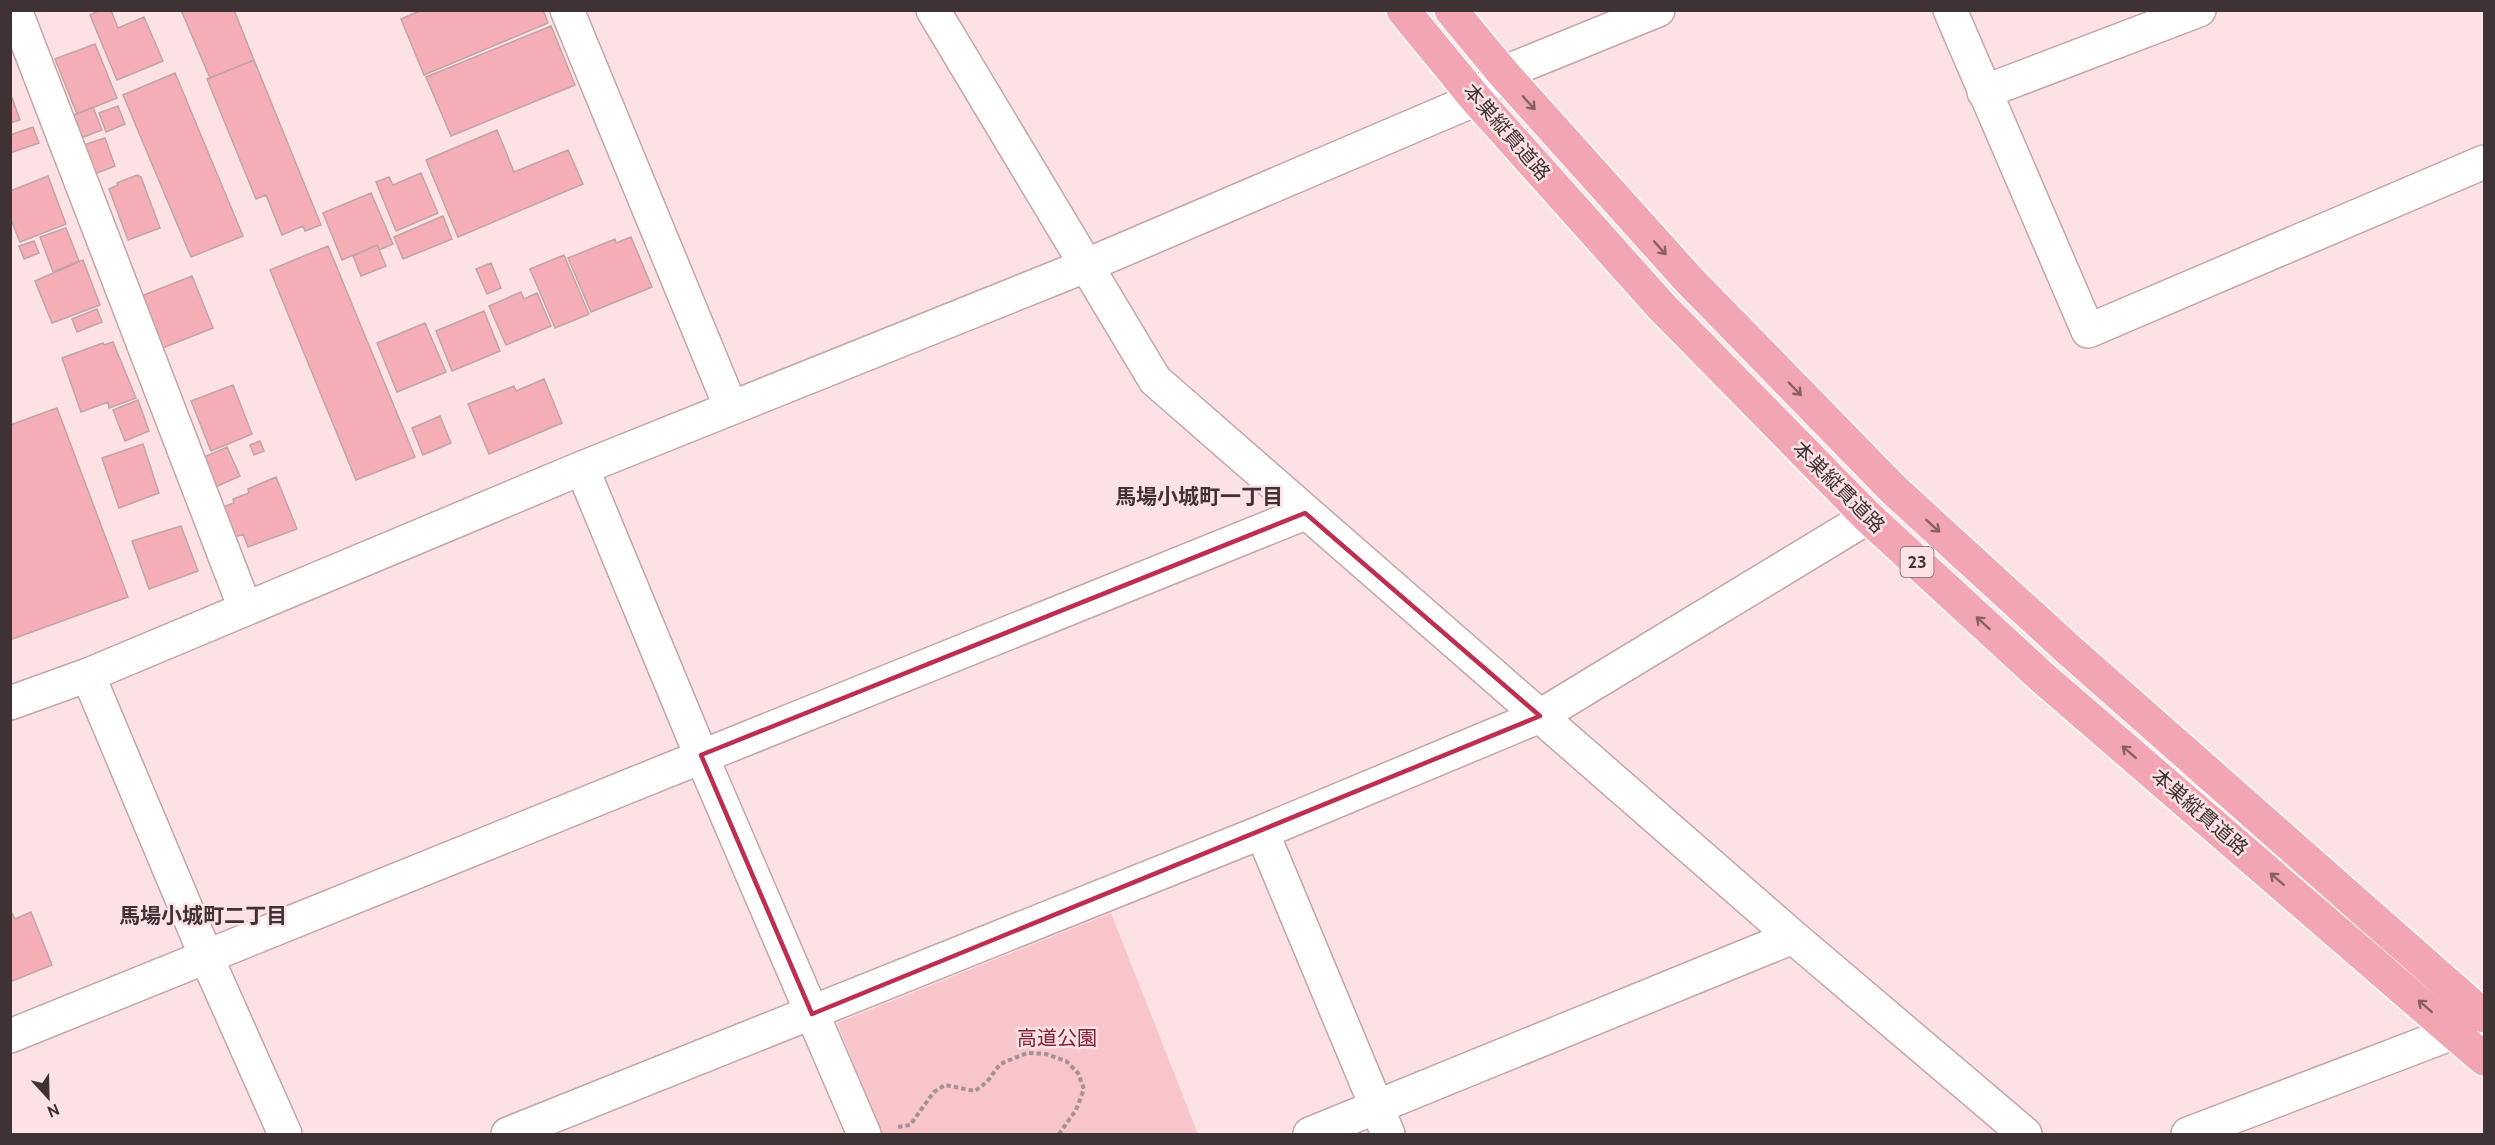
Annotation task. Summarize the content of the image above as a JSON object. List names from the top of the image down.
{
  "streets": {
    "main road": ["本巣縦貫道路", "23"]
  },
  "districts": ["馬場小城町一丁目", "馬場小城町二丁目"],
  "parks": ["高道公園"],
  "north": "bottom"
}
